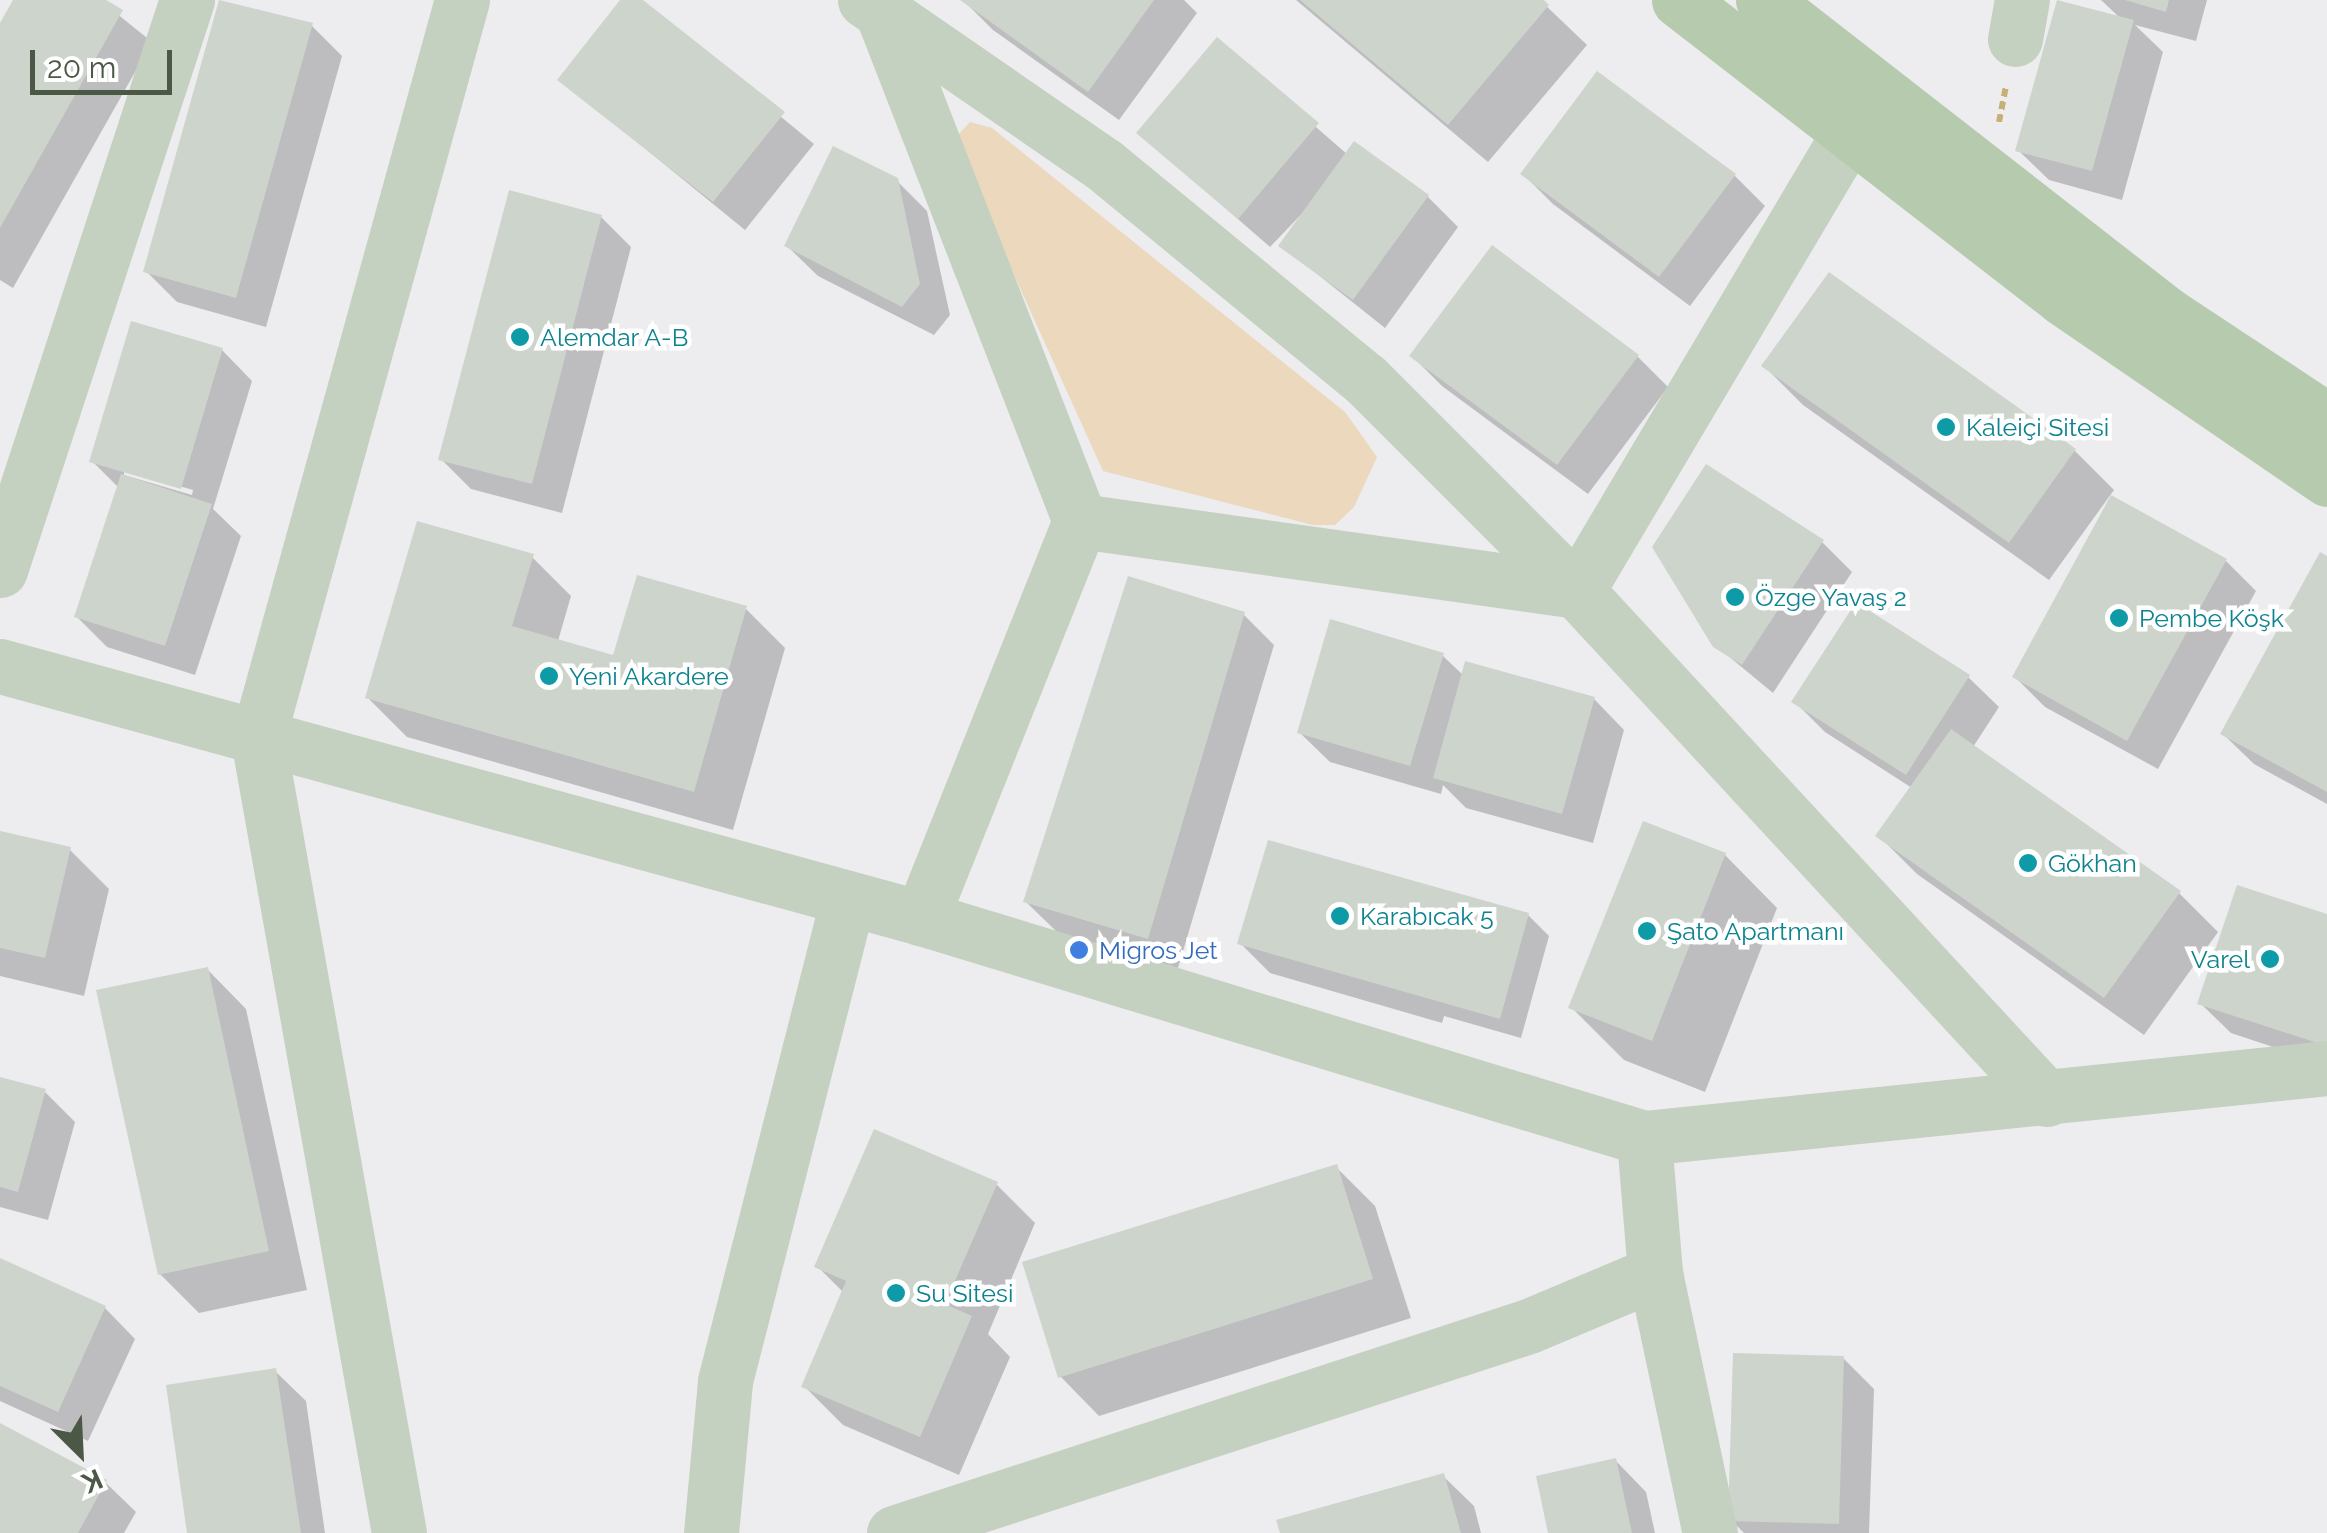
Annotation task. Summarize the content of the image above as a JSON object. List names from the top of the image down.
{
  "places": [
    "Alemdar A-B",
    "Kaleiçi Sitesi",
    "Özge Yavaş 2",
    "Pembe Köşk",
    "Yeni Akardere",
    "Gökhan",
    "Karabıcak 5",
    "Şato Apartmanı",
    "Migros Jet",
    "Varel",
    "Su Sitesi"
  ],
  "scale_bar": "20 m",
  "north": "bottom right"
}
